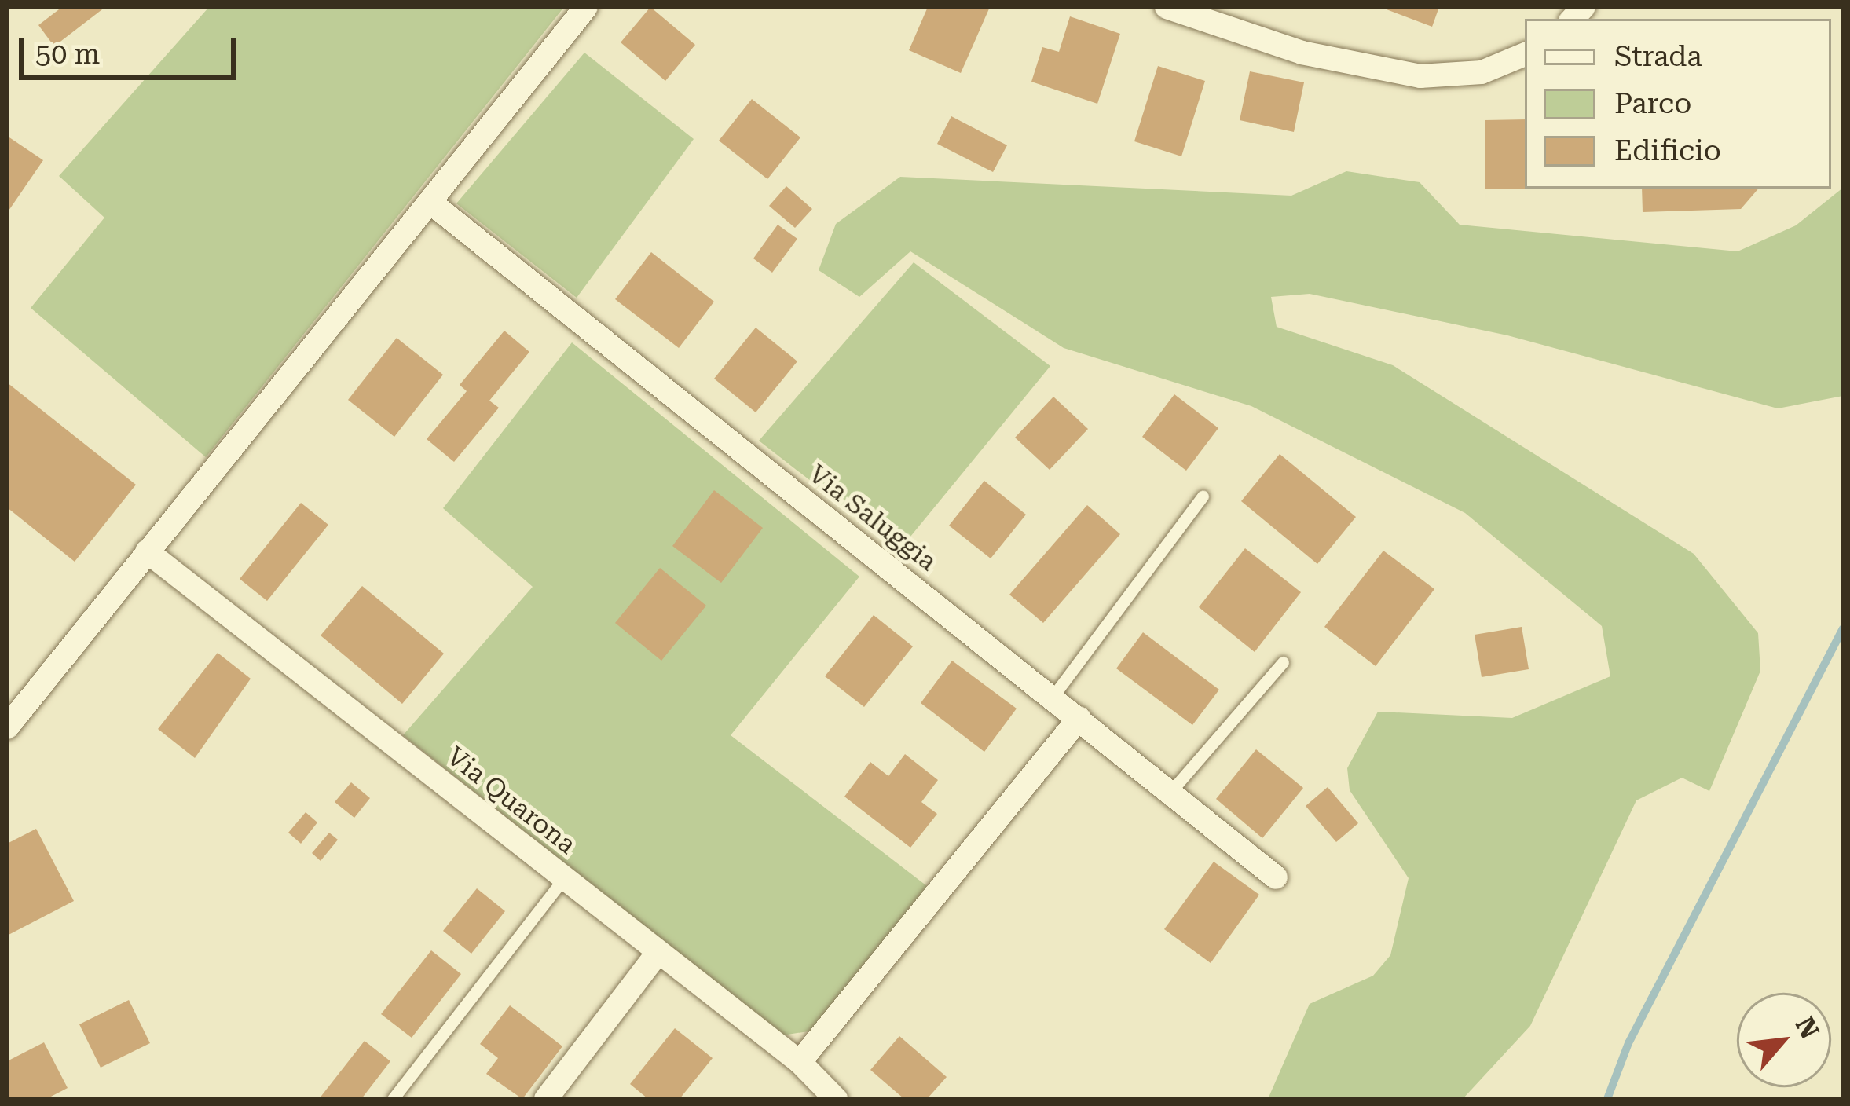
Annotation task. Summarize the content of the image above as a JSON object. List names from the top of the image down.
{
  "streets": {
    "street": ["Via Saluggia", "Via Quarona"]
  },
  "legend": ["Strada", "Parco", "Edificio"],
  "scale_bar": "50 m",
  "north": "top right"
}
